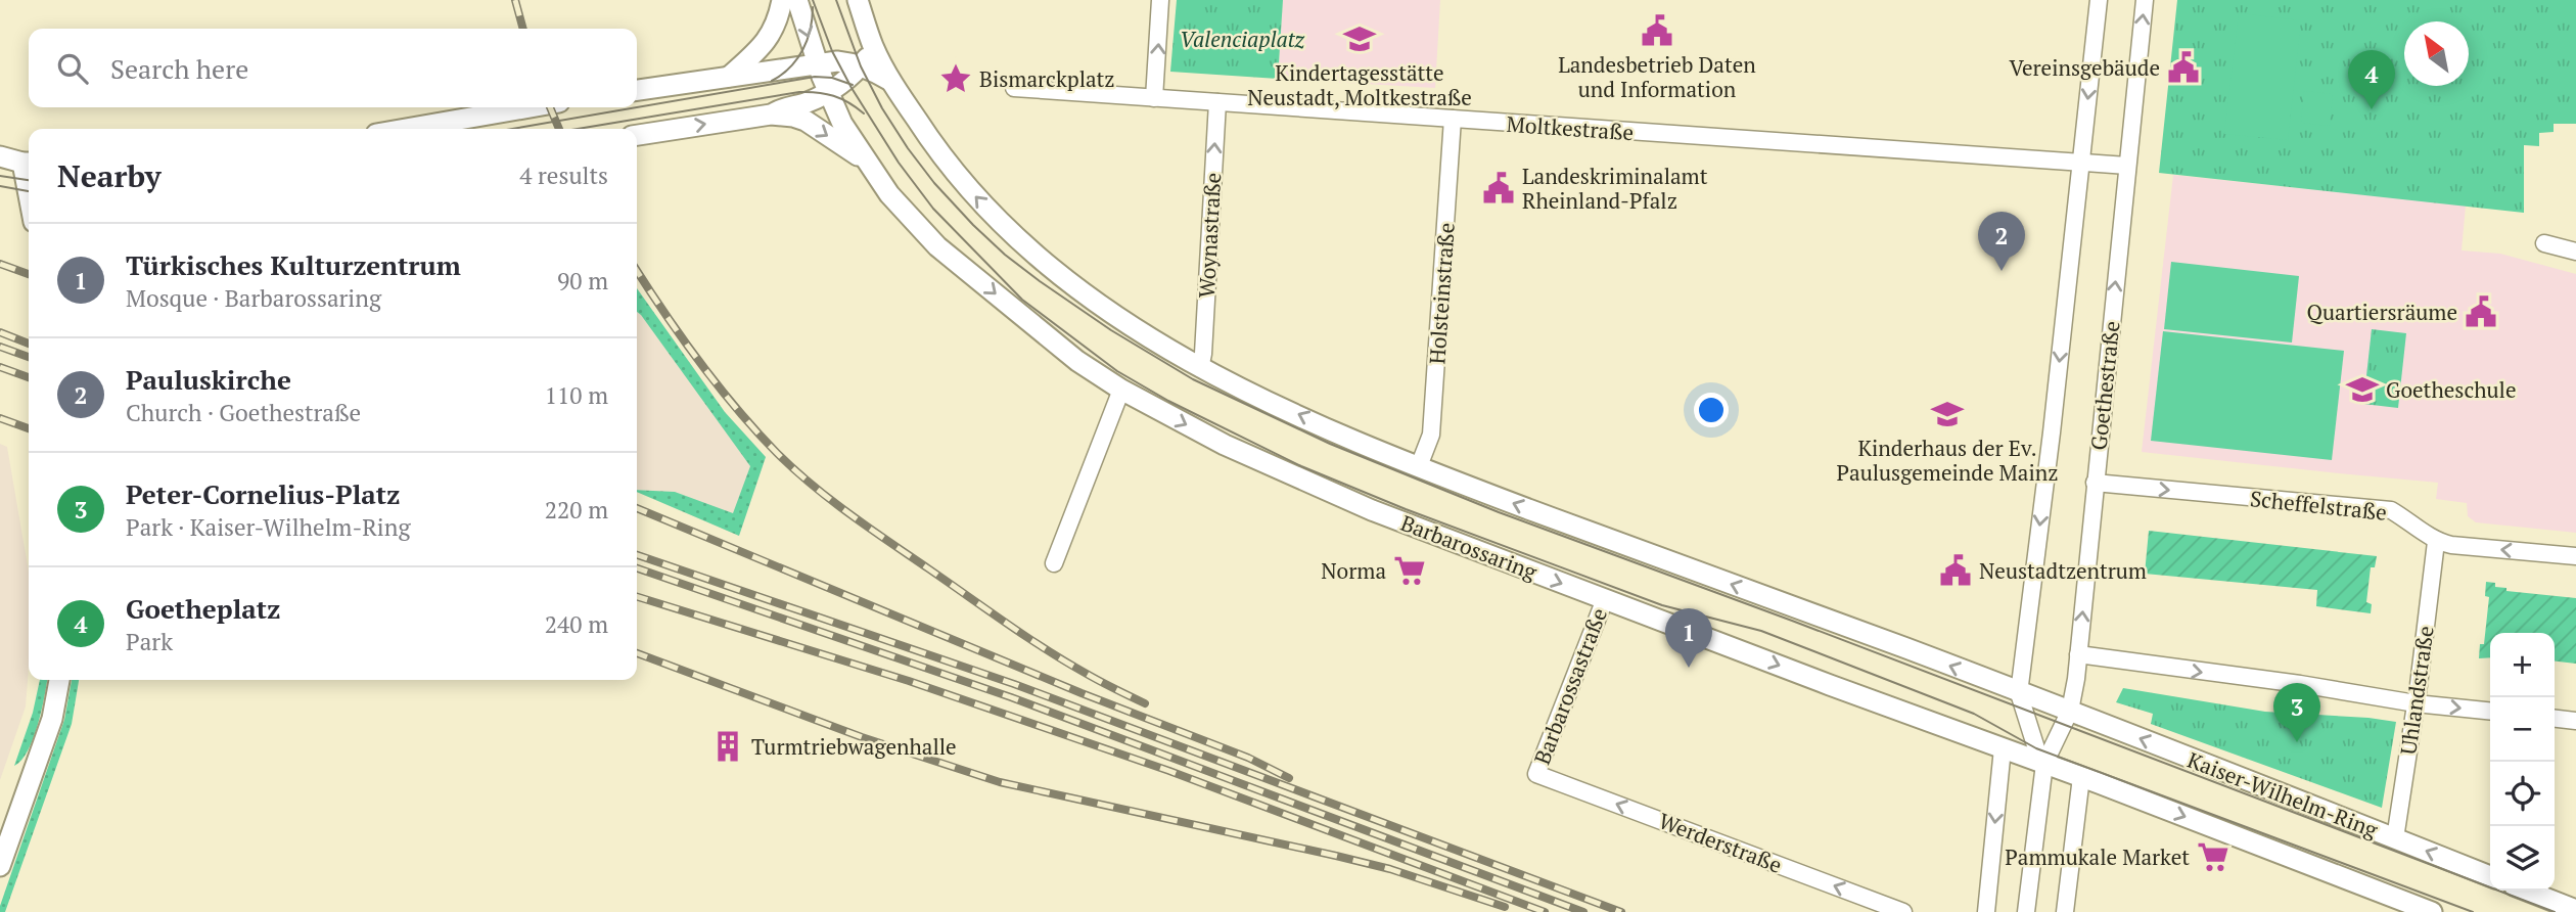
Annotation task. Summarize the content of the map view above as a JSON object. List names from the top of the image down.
{
  "streets": {
    "street": [
      "Moltkestraße",
      "Woynastraße",
      "Holsteinstraße",
      "Goethestraße",
      "Scheffelstraße",
      "Barbarossaring",
      "Barbarossastraße",
      "Uhlandstraße",
      "Kaiser-Wilhelm-Ring",
      "Werderstraße"
    ]
  },
  "crossings": [
    ["Moltkestraße", "Woynastraße"],
    ["Moltkestraße", "Holsteinstraße"],
    ["Moltkestraße", "Goethestraße"],
    ["Goethestraße", "Scheffelstraße"],
    ["Goethestraße", "Barbarossaring"],
    ["Goethestraße", "Kaiser-Wilhelm-Ring"],
    ["Scheffelstraße", "Uhlandstraße"],
    ["Barbarossaring", "Barbarossastraße"],
    ["Barbarossastraße", "Werderstraße"],
    ["Uhlandstraße", "Kaiser-Wilhelm-Ring"]
  ],
  "one_way": ["Woynastraße", "Scheffelstraße", "Werderstraße"],
  "parks": ["Valenciaplatz"],
  "places": {
    "public building": [
      "Landesbetrieb Daten und Information",
      "Vereinsgebäude",
      "Landeskriminalamt Rheinland-Pfalz",
      "Quartiersräume",
      "Neustadtzentrum"
    ],
    "school or university": ["Kindertagesstätte Neustadt, Moltkestraße", "Goetheschule", "Kinderhaus der Ev. Paulusgemeinde Mainz"],
    "place": ["Bismarckplatz"],
    "supermarket": ["Norma", "Pammukale Market"],
    "building": ["Turmtriebwagenhalle"]
  },
  "north": "top left",
  "page": {
    "search": "Search here",
    "pins": [
      "4",
      "2",
      "1",
      "3"
    ],
    "heading": ["Nearby", "4 results"],
    "list": [
      {
        "mark": "1",
        "name": "Türkisches Kulturzentrum",
        "note": "Mosque · Barbarossaring",
        "value": "90 m"
      },
      {
        "mark": "2",
        "name": "Pauluskirche",
        "note": "Church · Goethestraße",
        "value": "110 m"
      },
      {
        "mark": "3",
        "name": "Peter-Cornelius-Platz",
        "note": "Park · Kaiser-Wilhelm-Ring",
        "value": "220 m"
      },
      {
        "mark": "4",
        "name": "Goetheplatz",
        "note": "Park",
        "value": "240 m"
      }
    ],
    "map_buttons": ["+", "−"]
  }
}
